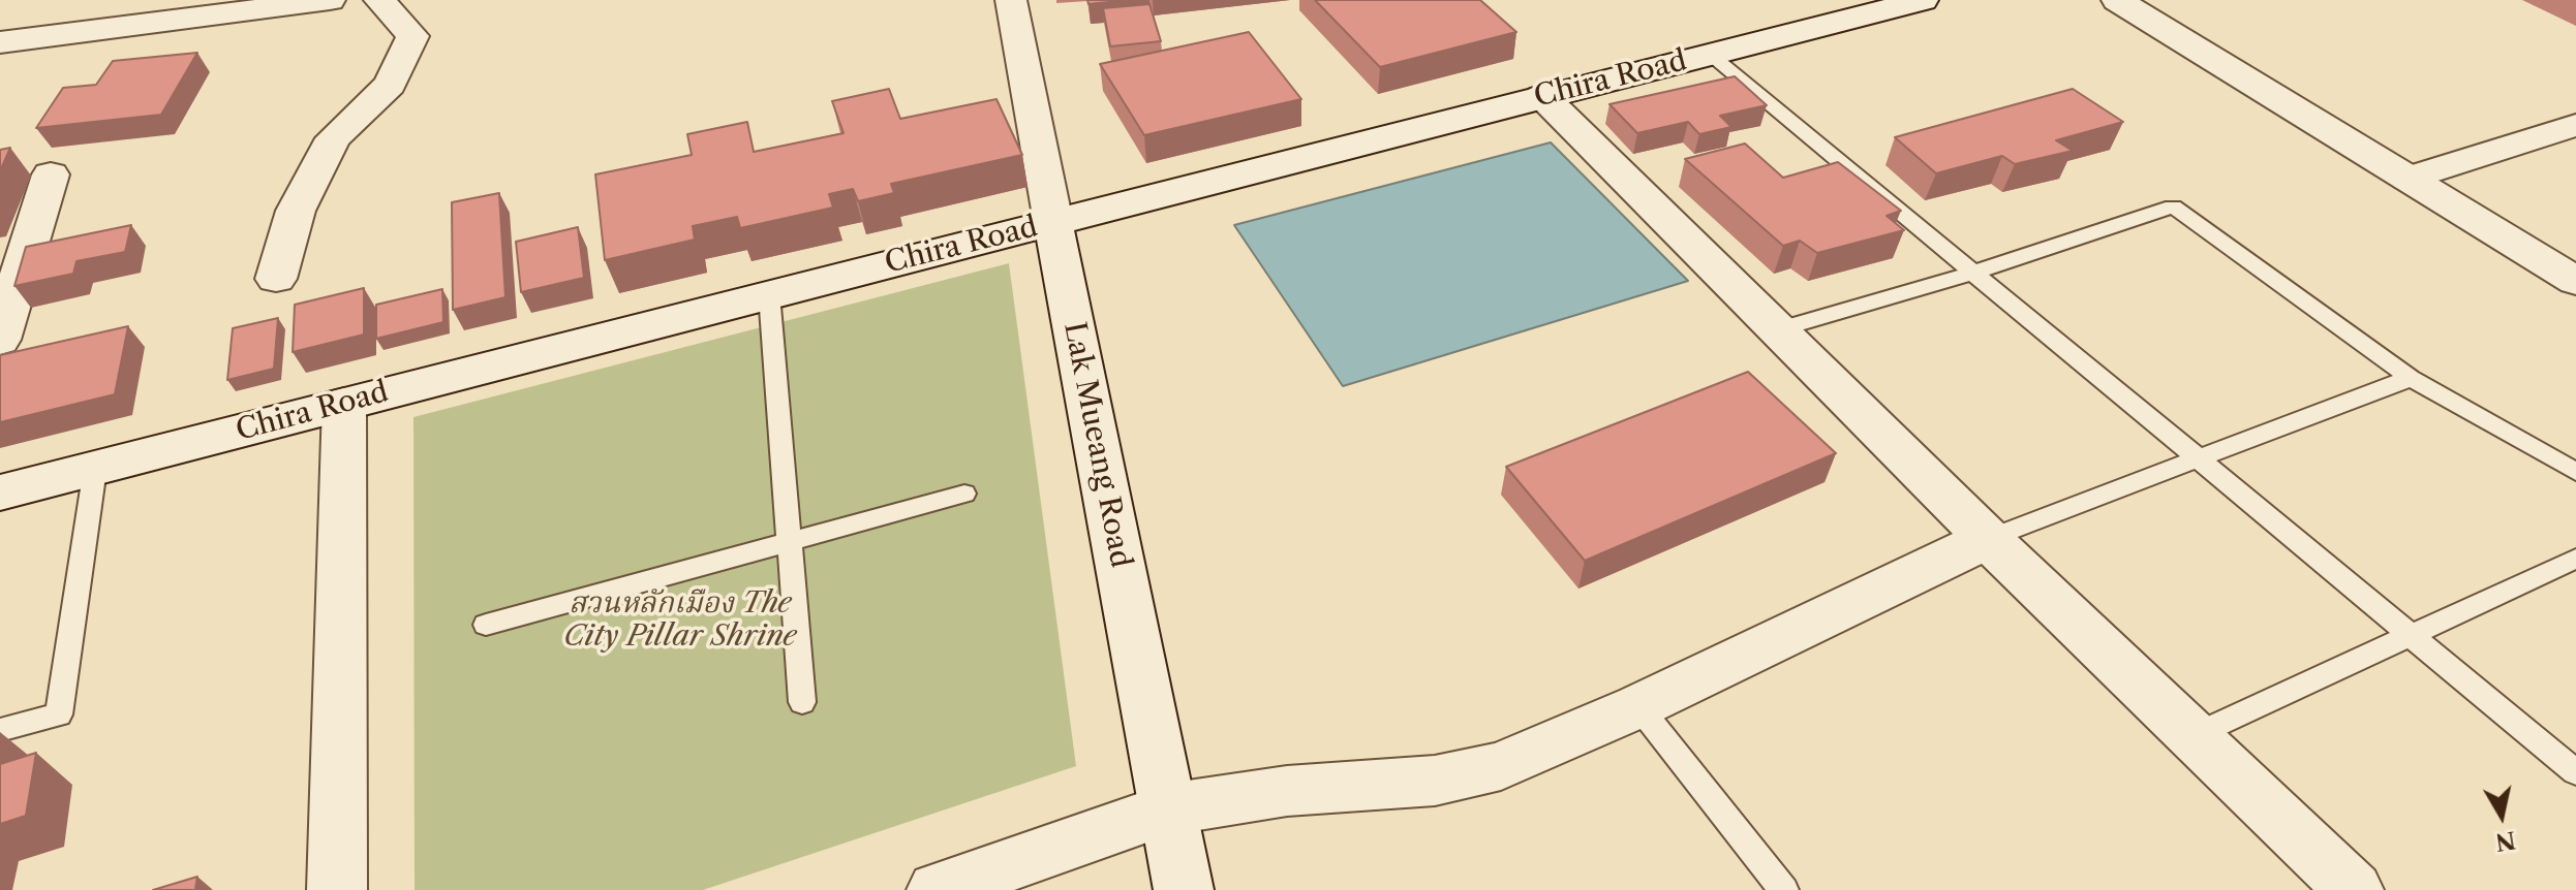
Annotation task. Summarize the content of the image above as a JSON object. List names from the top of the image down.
{
  "streets": {
    "street": ["Chira Road", "Lak Mueang Road"]
  },
  "crossings": [
    ["Chira Road", "Lak Mueang Road"]
  ],
  "parks": ["สวนหลักเมือง The City Pillar Shrine"],
  "north": "bottom"
}
